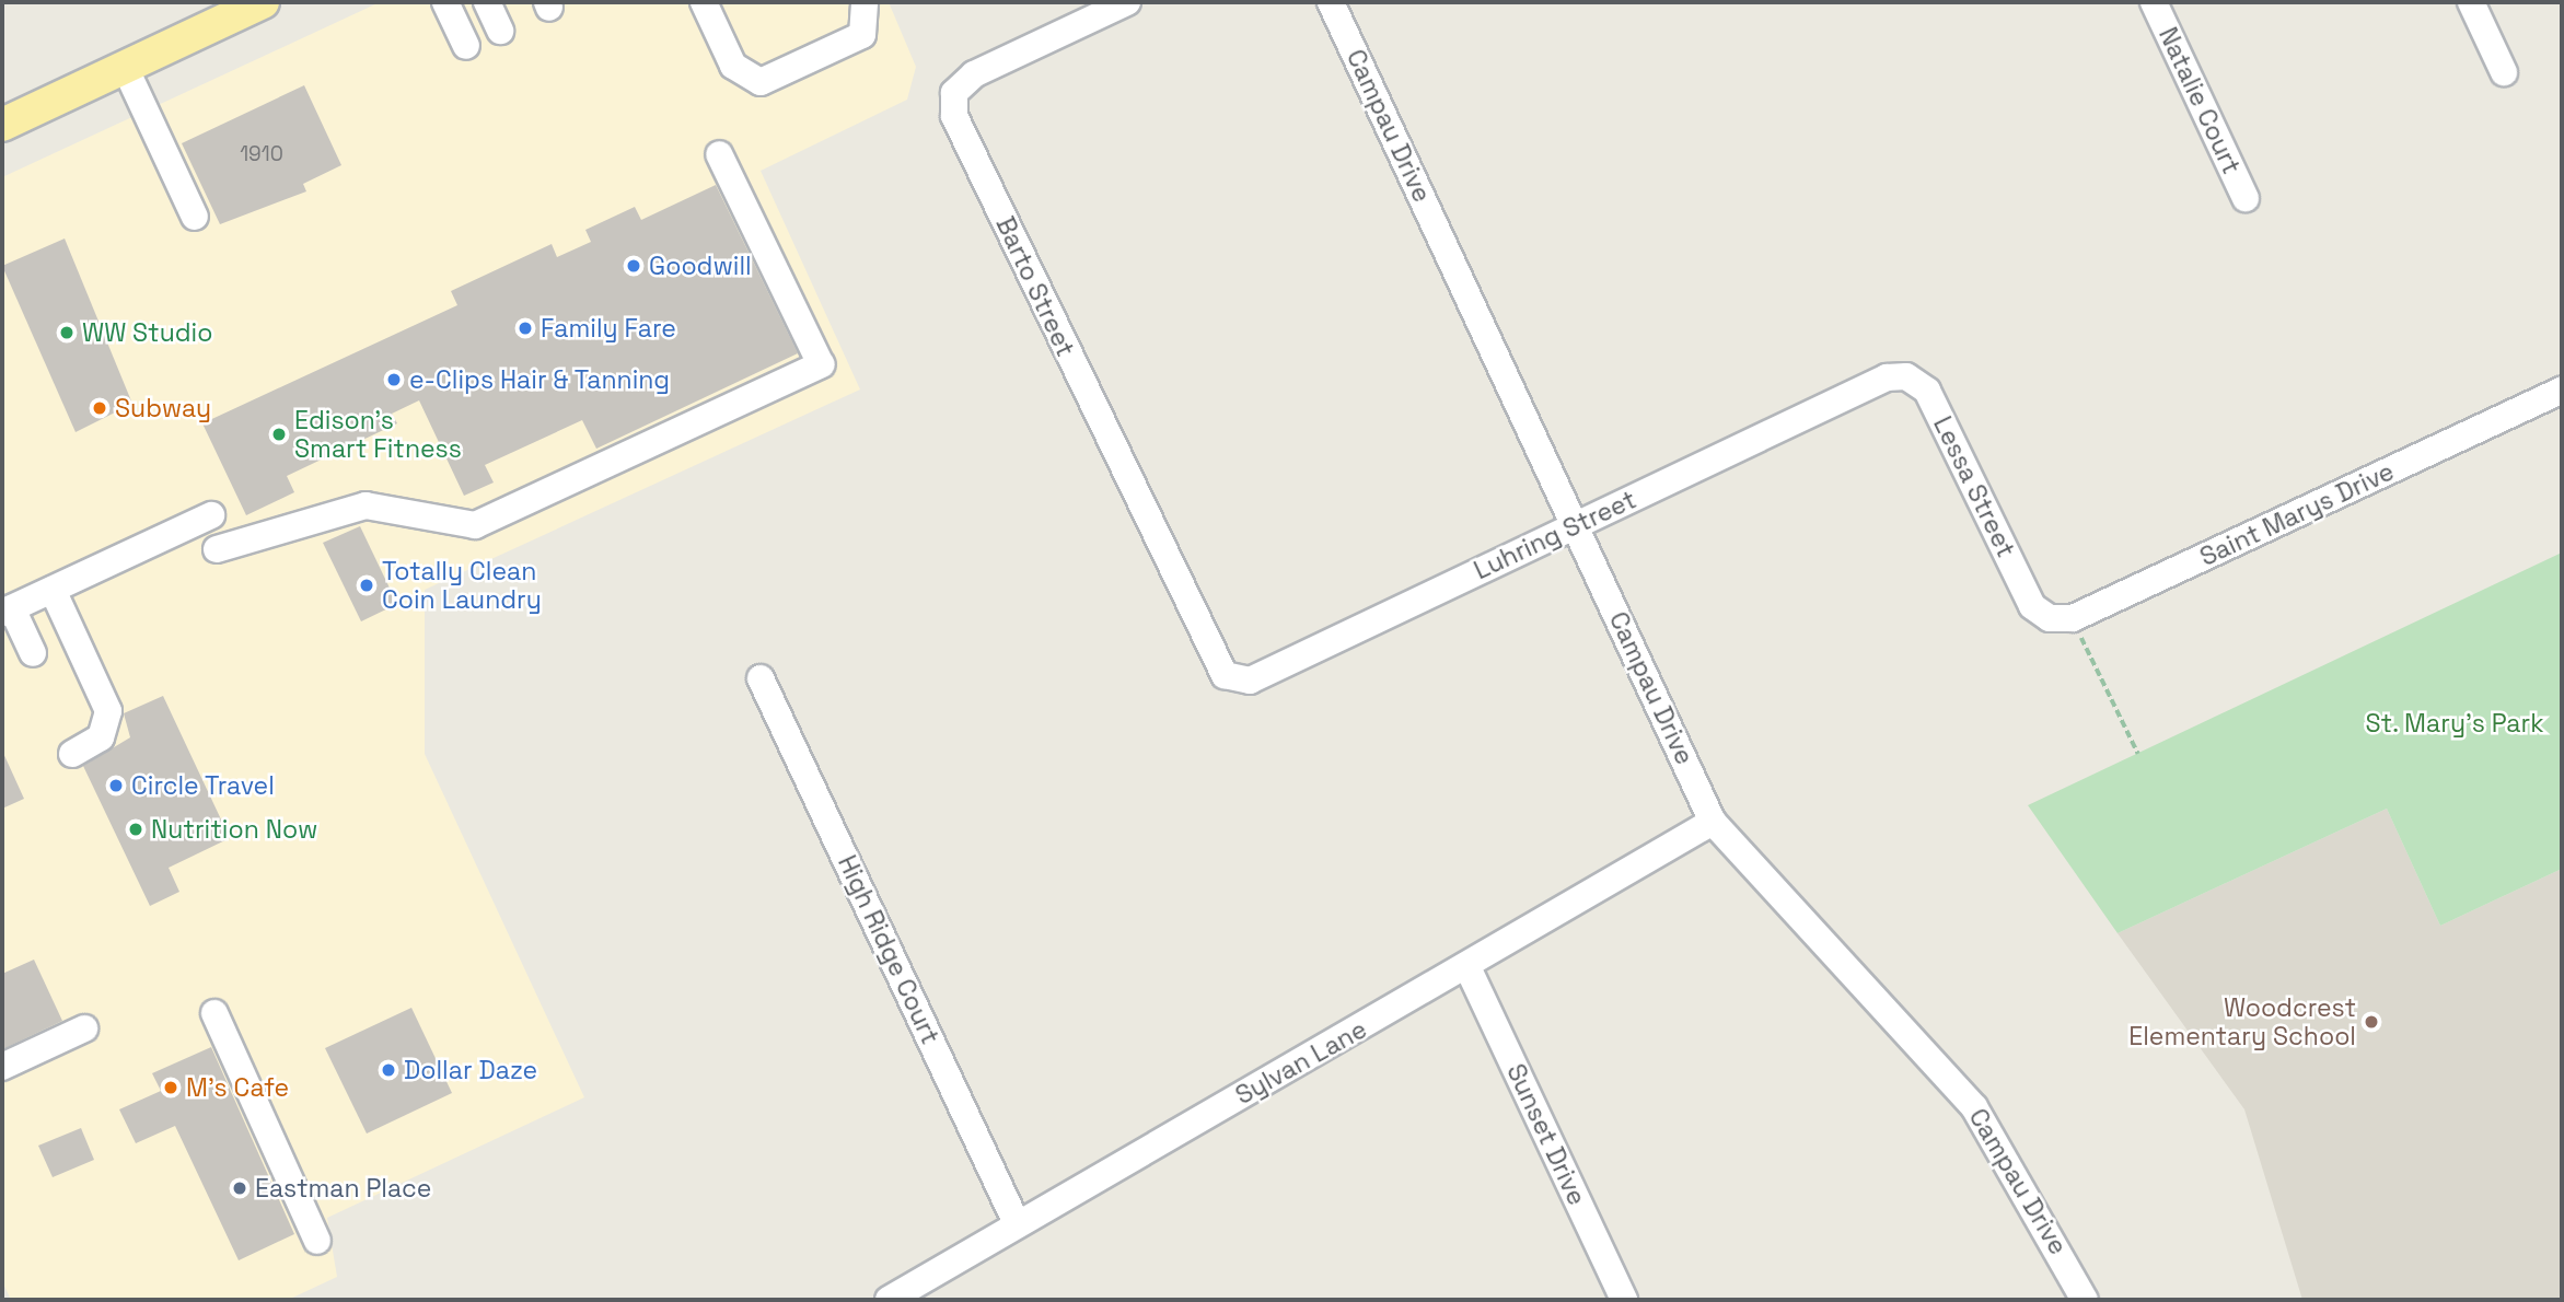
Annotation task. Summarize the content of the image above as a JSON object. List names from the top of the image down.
{
  "streets": {
    "street": [
      "Natalie Court",
      "Campau Drive",
      "Barto Street",
      "Lessa Street",
      "Saint Marys Drive",
      "Luhring Street",
      "High Ridge Court",
      "Sylvan Lane",
      "Sunset Drive"
    ]
  },
  "crossings": [
    ["Campau Drive", "Luhring Street"],
    ["Campau Drive", "Sylvan Lane"],
    ["Barto Street", "Luhring Street"],
    ["Lessa Street", "Saint Marys Drive"],
    ["Lessa Street", "Luhring Street"],
    ["High Ridge Court", "Sylvan Lane"],
    ["Sylvan Lane", "Sunset Drive"]
  ],
  "parks": ["St. Mary's Park"],
  "places": [
    "Goodwill",
    "Family Fare",
    "WW Studio",
    "e-Clips Hair & Tanning",
    "Subway",
    "Edison's Smart Fitness",
    "Totally Clean Coin Laundry",
    "Circle Travel",
    "Nutrition Now",
    "Woodcrest Elementary School",
    "Dollar Daze",
    "M's Cafe",
    "Eastman Place"
  ],
  "house_numbers": ["1910"]
}
